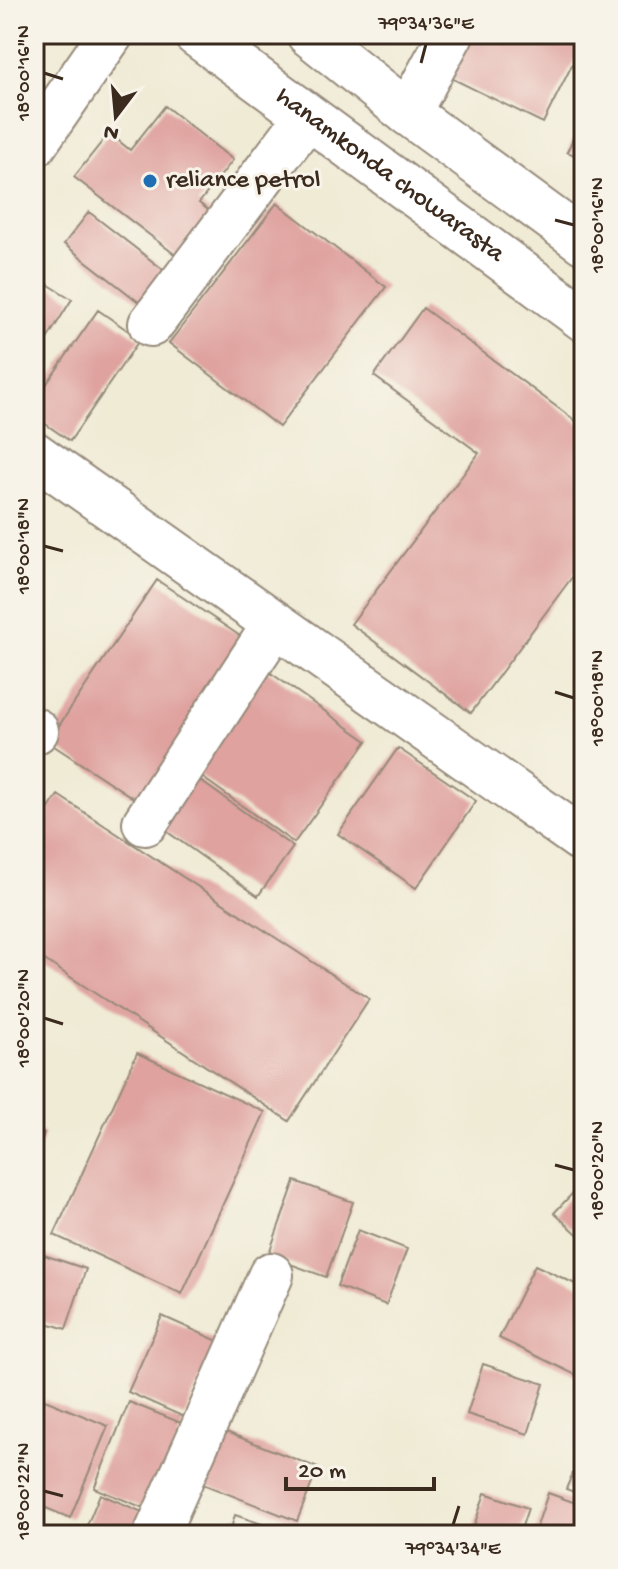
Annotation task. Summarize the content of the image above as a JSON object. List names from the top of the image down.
{
  "streets": {
    "main road": ["hanamkonda chowarasta"]
  },
  "places": ["reliance petrol"],
  "scale_bar": "20 m",
  "north": "bottom",
  "coordinates": [
    "79°34'36\"E",
    "18°00'16\"N",
    "18°00'18\"N",
    "18°00'20\"N",
    "18°00'22\"N",
    "79°34'34\"E"
  ]
}
